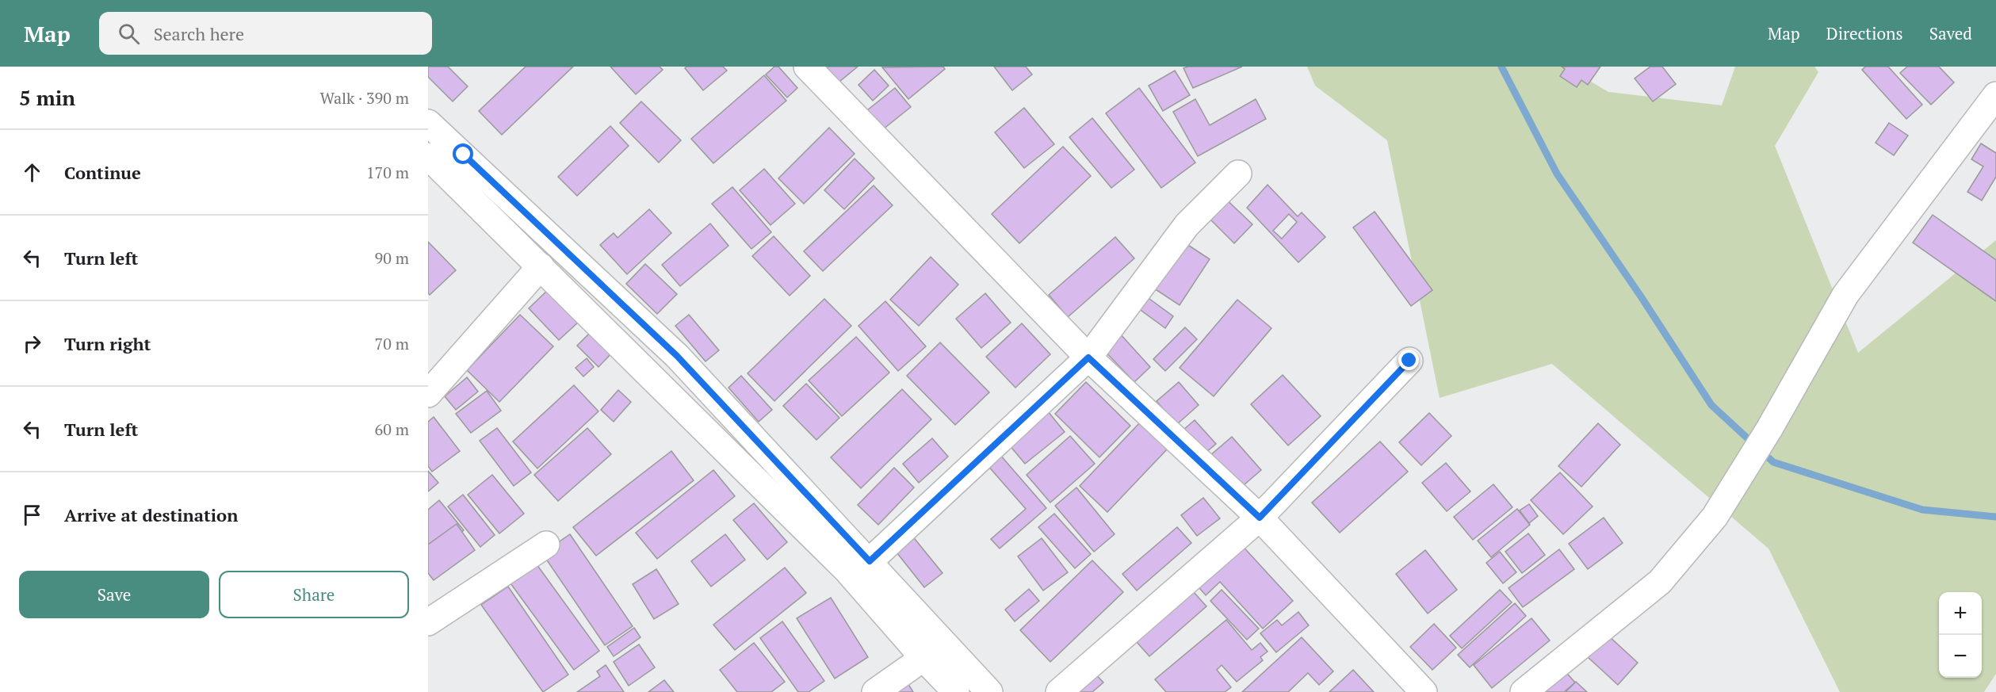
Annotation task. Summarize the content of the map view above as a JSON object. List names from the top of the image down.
{
  "page": {
    "header": "Map",
    "search": "Search here",
    "nav": ["Map", "Directions", "Saved"],
    "heading": ["5 min", "Walk · 390 m"],
    "list": [
      ["Continue", "170 m"],
      ["Turn left", "90 m"],
      ["Turn right", "70 m"],
      ["Turn left", "60 m"],
      "Arrive at destination"
    ],
    "buttons": ["Save", "Share"],
    "map_buttons": ["+", "−"]
  }
}
